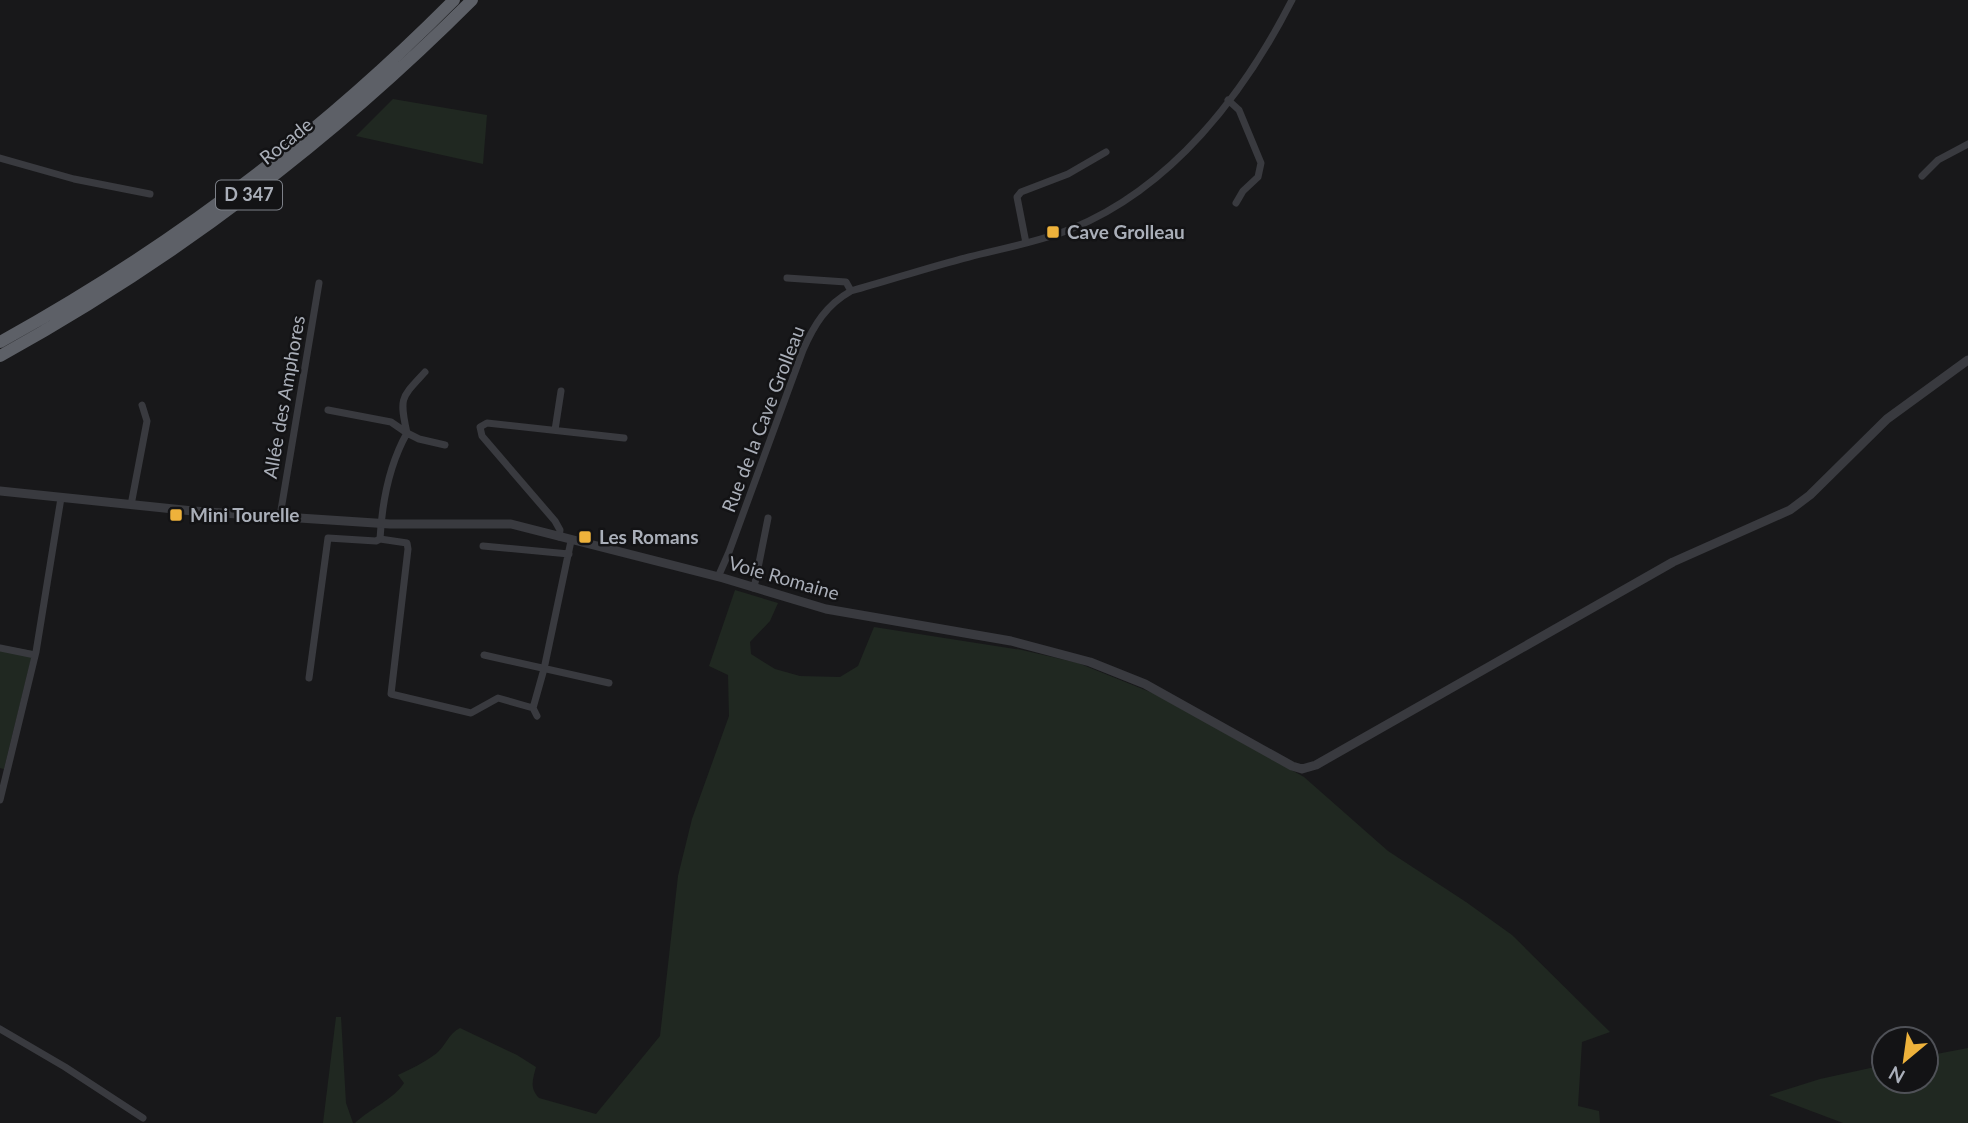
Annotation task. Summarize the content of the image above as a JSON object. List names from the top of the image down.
{
  "streets": {
    "highway": ["Rocade", "D 347"],
    "street": ["Allée des Amphores", "Rue de la Cave Grolleau", "Voie Romaine"]
  },
  "crossings": [
    ["Allée des Amphores", "Voie Romaine"],
    ["Rue de la Cave Grolleau", "Voie Romaine"]
  ],
  "places": {
    "transit": ["Cave Grolleau", "Mini Tourelle", "Les Romans"]
  },
  "north": "bottom left"
}
